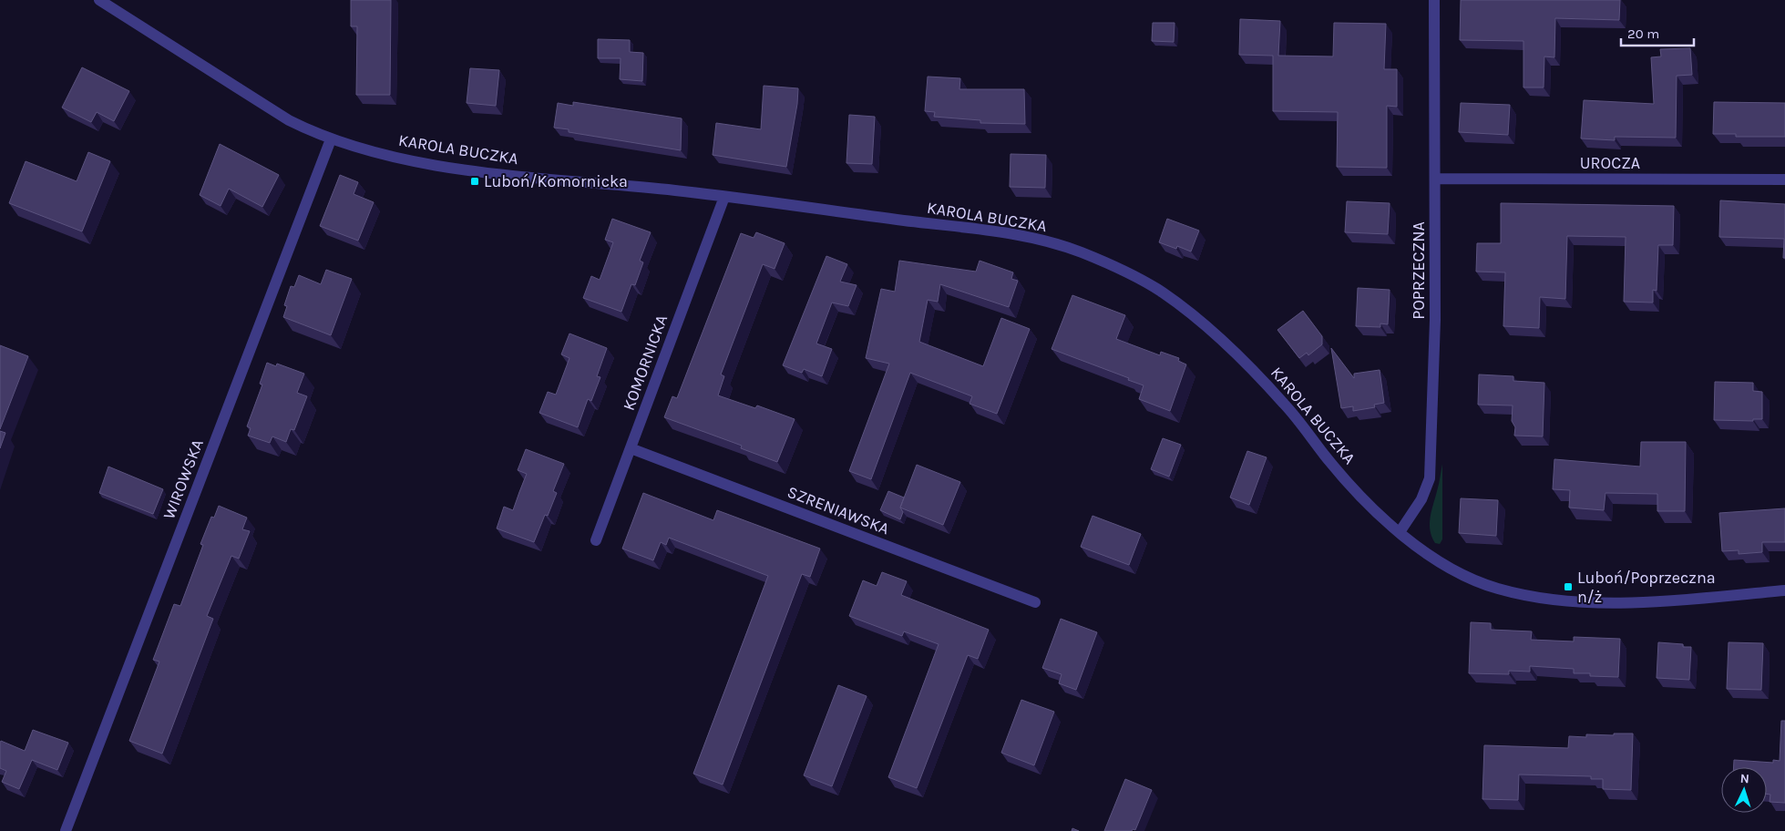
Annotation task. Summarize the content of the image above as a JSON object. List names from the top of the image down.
{
  "streets": {
    "street": [
      "KAROLA BUCZKA",
      "UROCZA",
      "POPRZECZNA",
      "KOMORNICKA",
      "WIROWSKA",
      "SZRENIAWSKA"
    ]
  },
  "crossings": [
    ["KAROLA BUCZKA", "POPRZECZNA"],
    ["KAROLA BUCZKA", "KOMORNICKA"],
    ["KAROLA BUCZKA", "WIROWSKA"],
    ["UROCZA", "POPRZECZNA"],
    ["KOMORNICKA", "SZRENIAWSKA"]
  ],
  "places": {
    "transit": ["Luboń/Komornicka", "Luboń/Poprzeczna n/ż"]
  },
  "scale_bar": "20 m",
  "north": "top"
}
